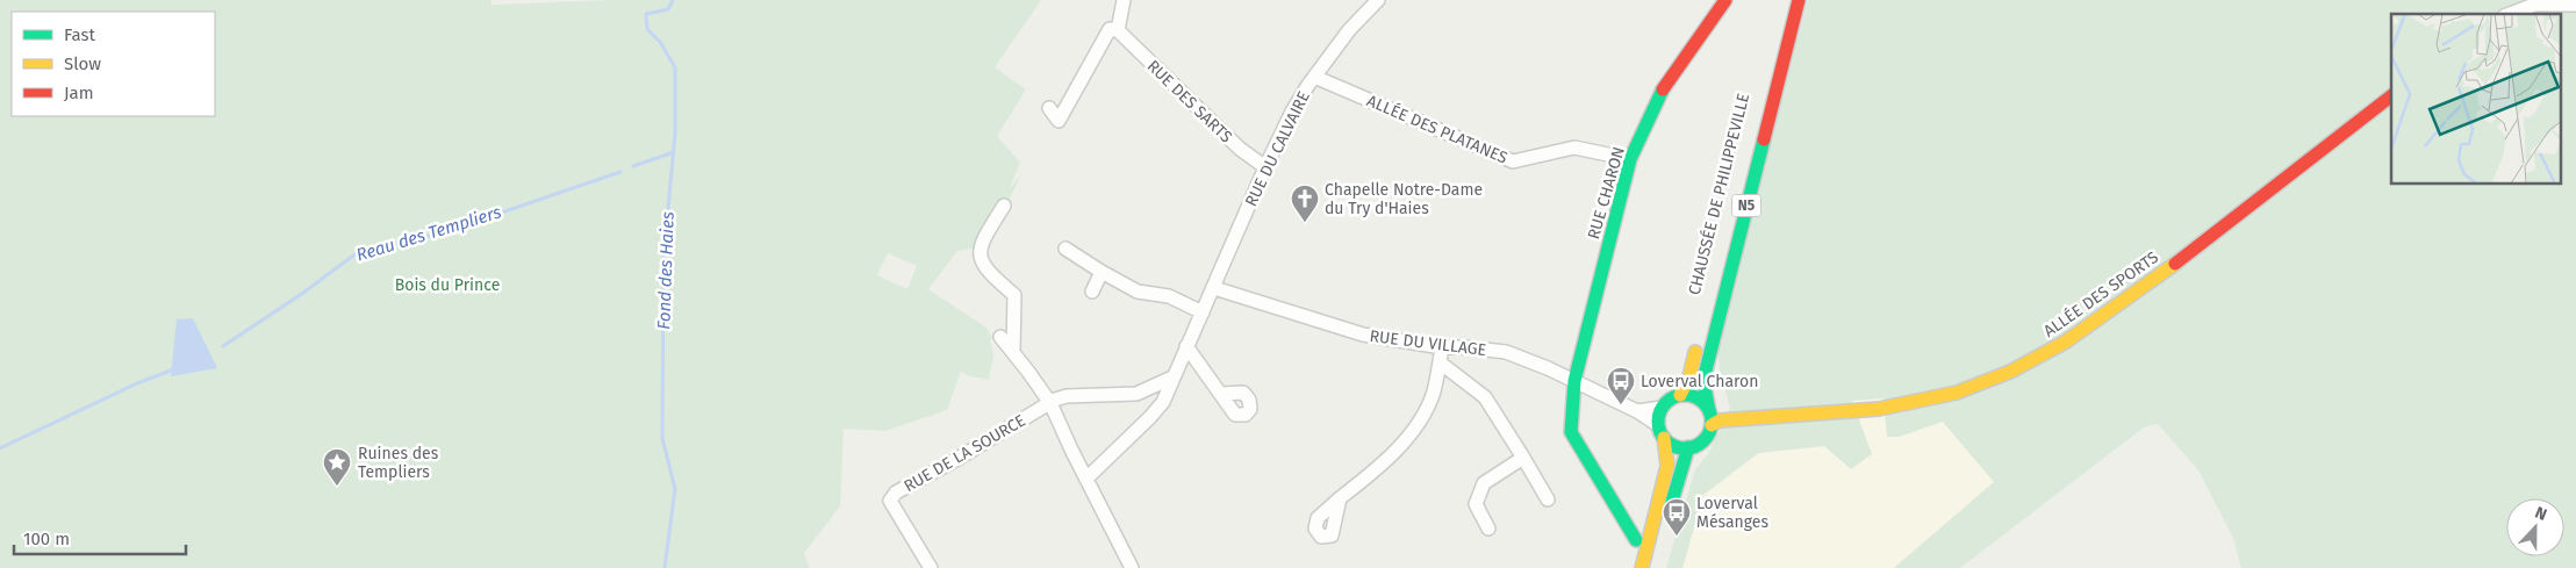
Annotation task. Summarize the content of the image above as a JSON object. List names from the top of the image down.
{
  "streets": {
    "street": [
      "RUE DES SARTS",
      "ALLÉE DES PLATANES",
      "RUE DU CALVAIRE",
      "RUE CHARON",
      "CHAUSSÉE DE PHILIPPEVILLE",
      "N5",
      "ALLÉE DES SPORTS",
      "RUE DU VILLAGE",
      "RUE DE LA SOURCE"
    ]
  },
  "crossings": [
    ["RUE DES SARTS", "RUE DU CALVAIRE"],
    ["ALLÉE DES PLATANES", "RUE DU CALVAIRE"],
    ["ALLÉE DES PLATANES", "RUE CHARON"],
    ["RUE DU CALVAIRE", "RUE DU VILLAGE"],
    ["RUE CHARON", "RUE DU VILLAGE"],
    ["CHAUSSÉE DE PHILIPPEVILLE", "ALLÉE DES SPORTS"],
    ["CHAUSSÉE DE PHILIPPEVILLE", "RUE DU VILLAGE"],
    ["ALLÉE DES SPORTS", "RUE DU VILLAGE"]
  ],
  "water": ["Reau des Templiers", "Fond des Haies"],
  "parks": ["Bois du Prince"],
  "places": {
    "church": ["Chapelle Notre-Dame du Try d'Haies"],
    "bus stop": ["Loverval Charon", "Loverval Mésanges"],
    "place": ["Ruines des Templiers"]
  },
  "legend": ["Fast", "Slow", "Jam"],
  "scale_bar": "100 m",
  "north": "top"
}
